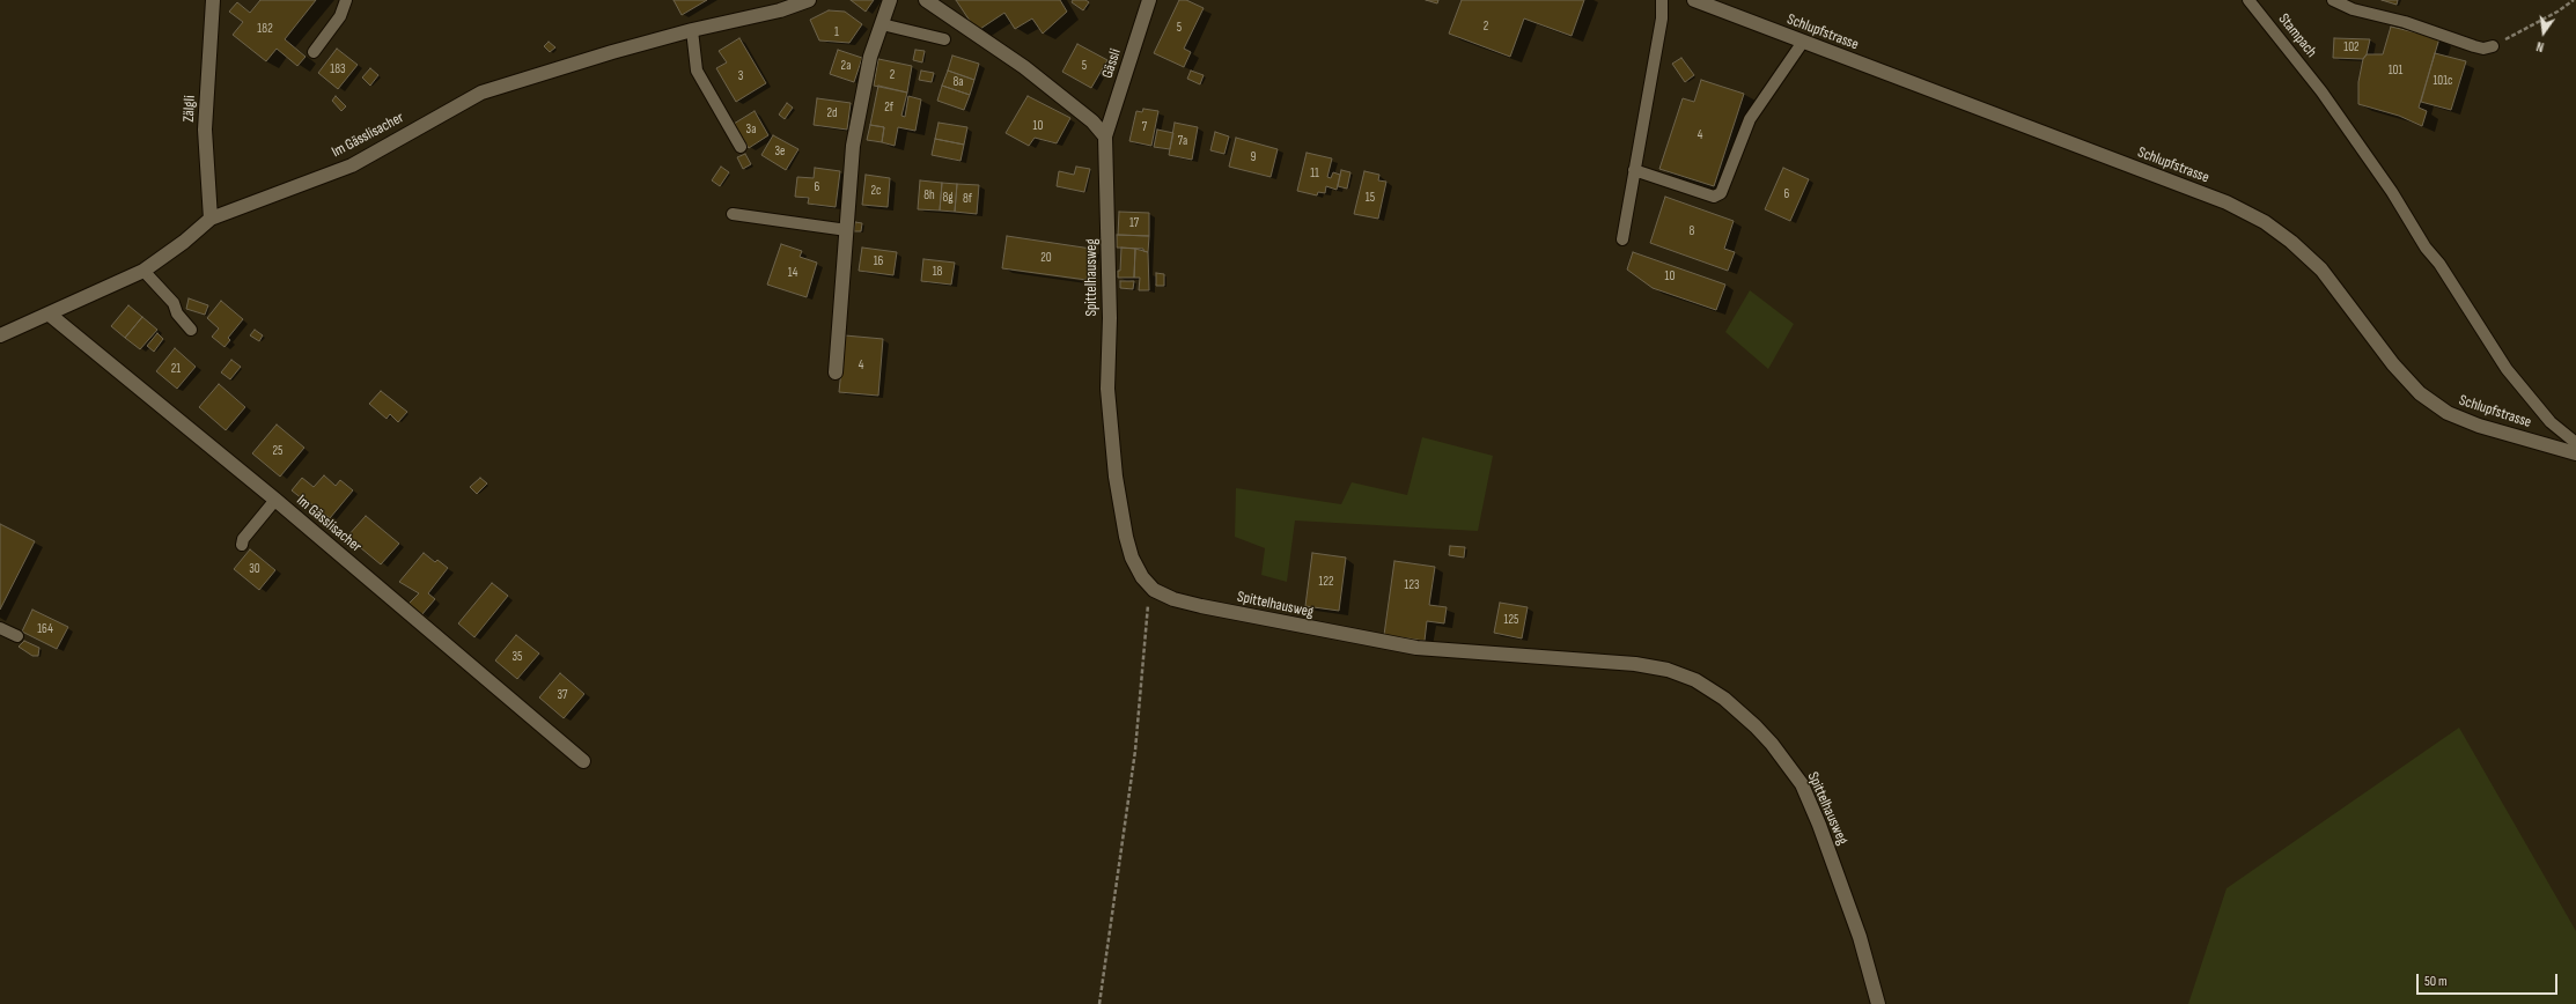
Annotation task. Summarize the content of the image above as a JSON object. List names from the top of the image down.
{
  "streets": {
    "street": [
      "Schlupfstrasse",
      "Gässli",
      "Zälgli",
      "Im Gässlisacher",
      "Spittelhausweg"
    ],
    "lane": ["Stampach"]
  },
  "crossings": [
    ["Gässli", "Spittelhausweg"],
    ["Zälgli", "Im Gässlisacher"]
  ],
  "house_numbers": [
    "2",
    "5",
    "182",
    "1",
    "102",
    "2a",
    "5",
    "183",
    "101",
    "2",
    "3",
    "101c",
    "8a",
    "2f",
    "2d",
    "10",
    "7",
    "3a",
    "4",
    "7a",
    "3e",
    "9",
    "11",
    "6",
    "2c",
    "6",
    "8h",
    "8g",
    "15",
    "8f",
    "17",
    "8",
    "20",
    "16",
    "18",
    "14",
    "10",
    "4",
    "21",
    "25",
    "30",
    "122",
    "123",
    "125",
    "164",
    "35",
    "37"
  ],
  "scale_bar": "50 m",
  "north": "bottom"
}
